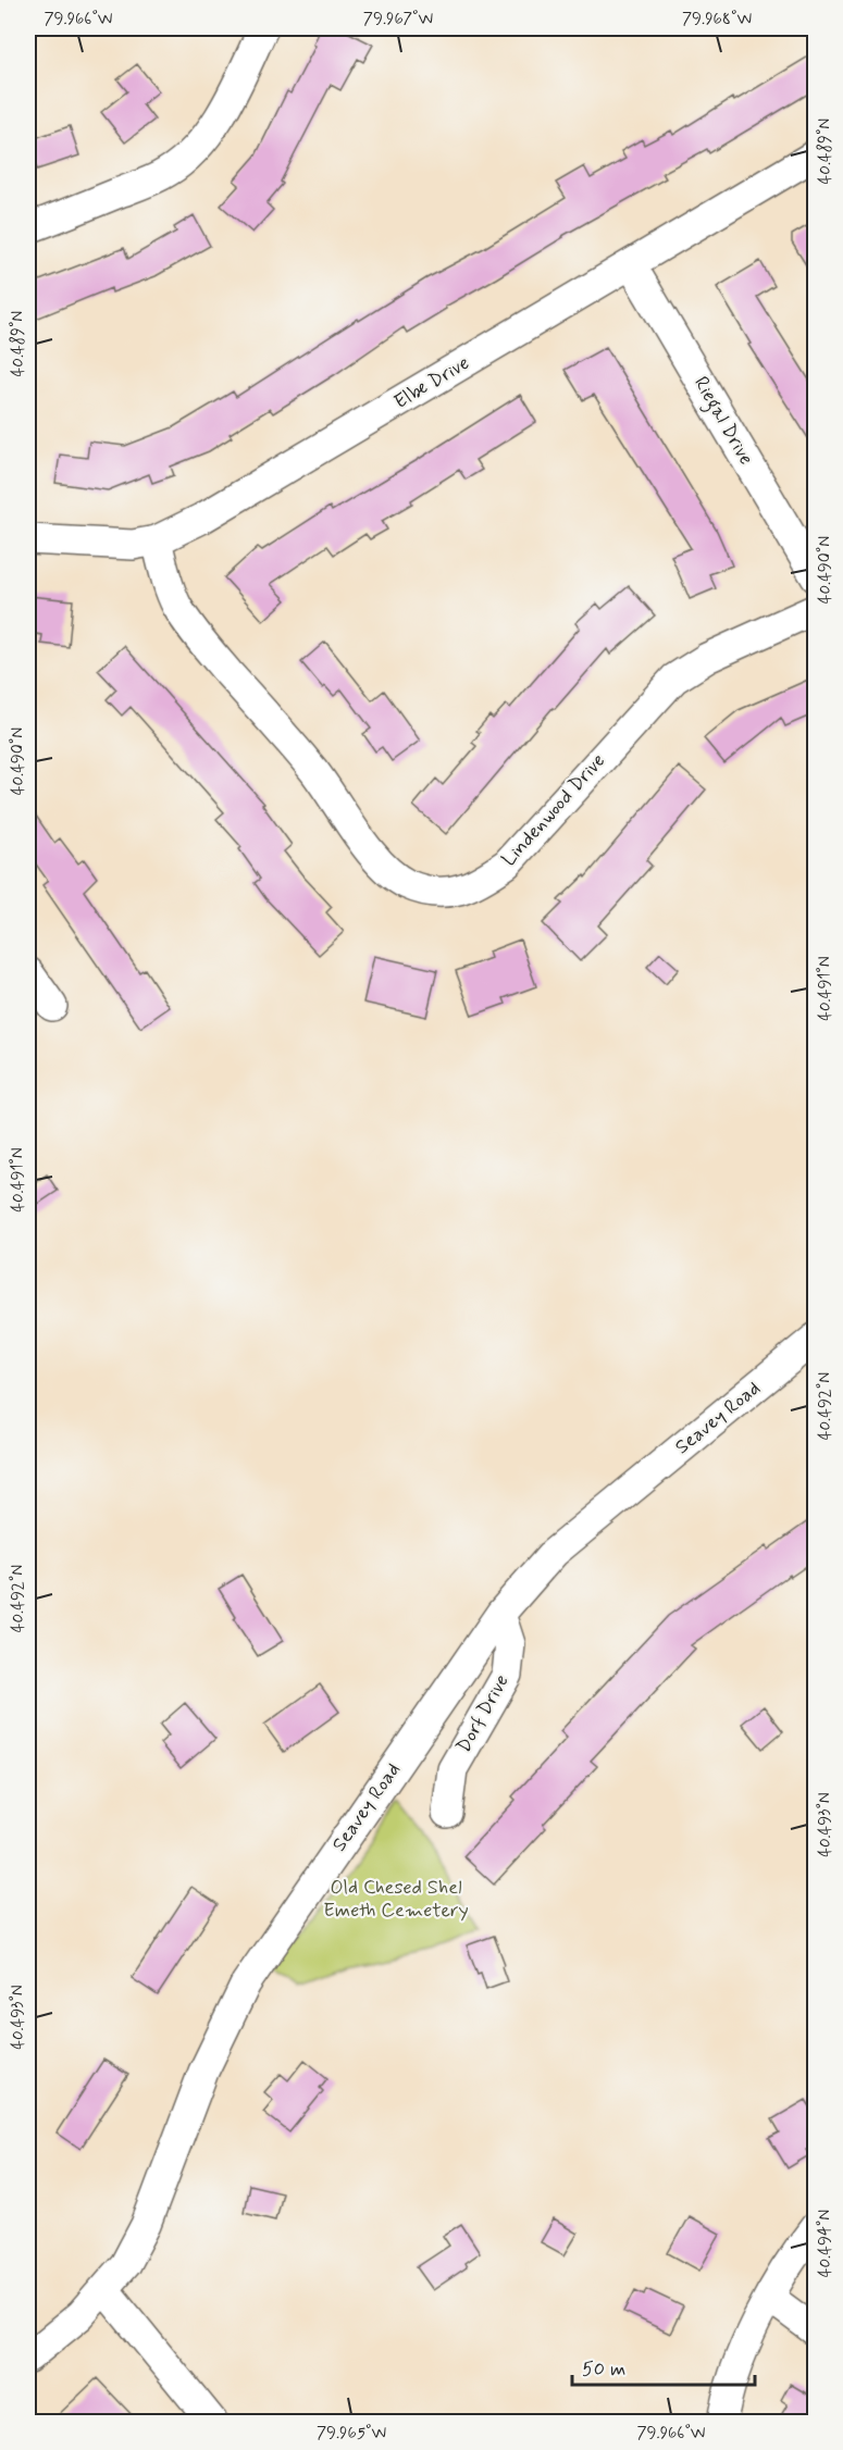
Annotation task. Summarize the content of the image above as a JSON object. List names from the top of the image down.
{
  "streets": {
    "street": [
      "Elbe Drive",
      "Riegal Drive",
      "Lindenwood Drive",
      "Seavey Road",
      "Dorf Drive"
    ]
  },
  "crossings": [
    ["Elbe Drive", "Riegal Drive"],
    ["Elbe Drive", "Lindenwood Drive"],
    ["Seavey Road", "Dorf Drive"]
  ],
  "parks": ["Old Chesed Shel Emeth Cemetery"],
  "scale_bar": "50 m",
  "coordinates": [
    "79.966°W",
    "79.967°W",
    "79.968°W",
    "40.489°N",
    "40.490°N",
    "40.491°N",
    "40.492°N",
    "40.493°N",
    "40.494°N",
    "79.965°W"
  ]
}
